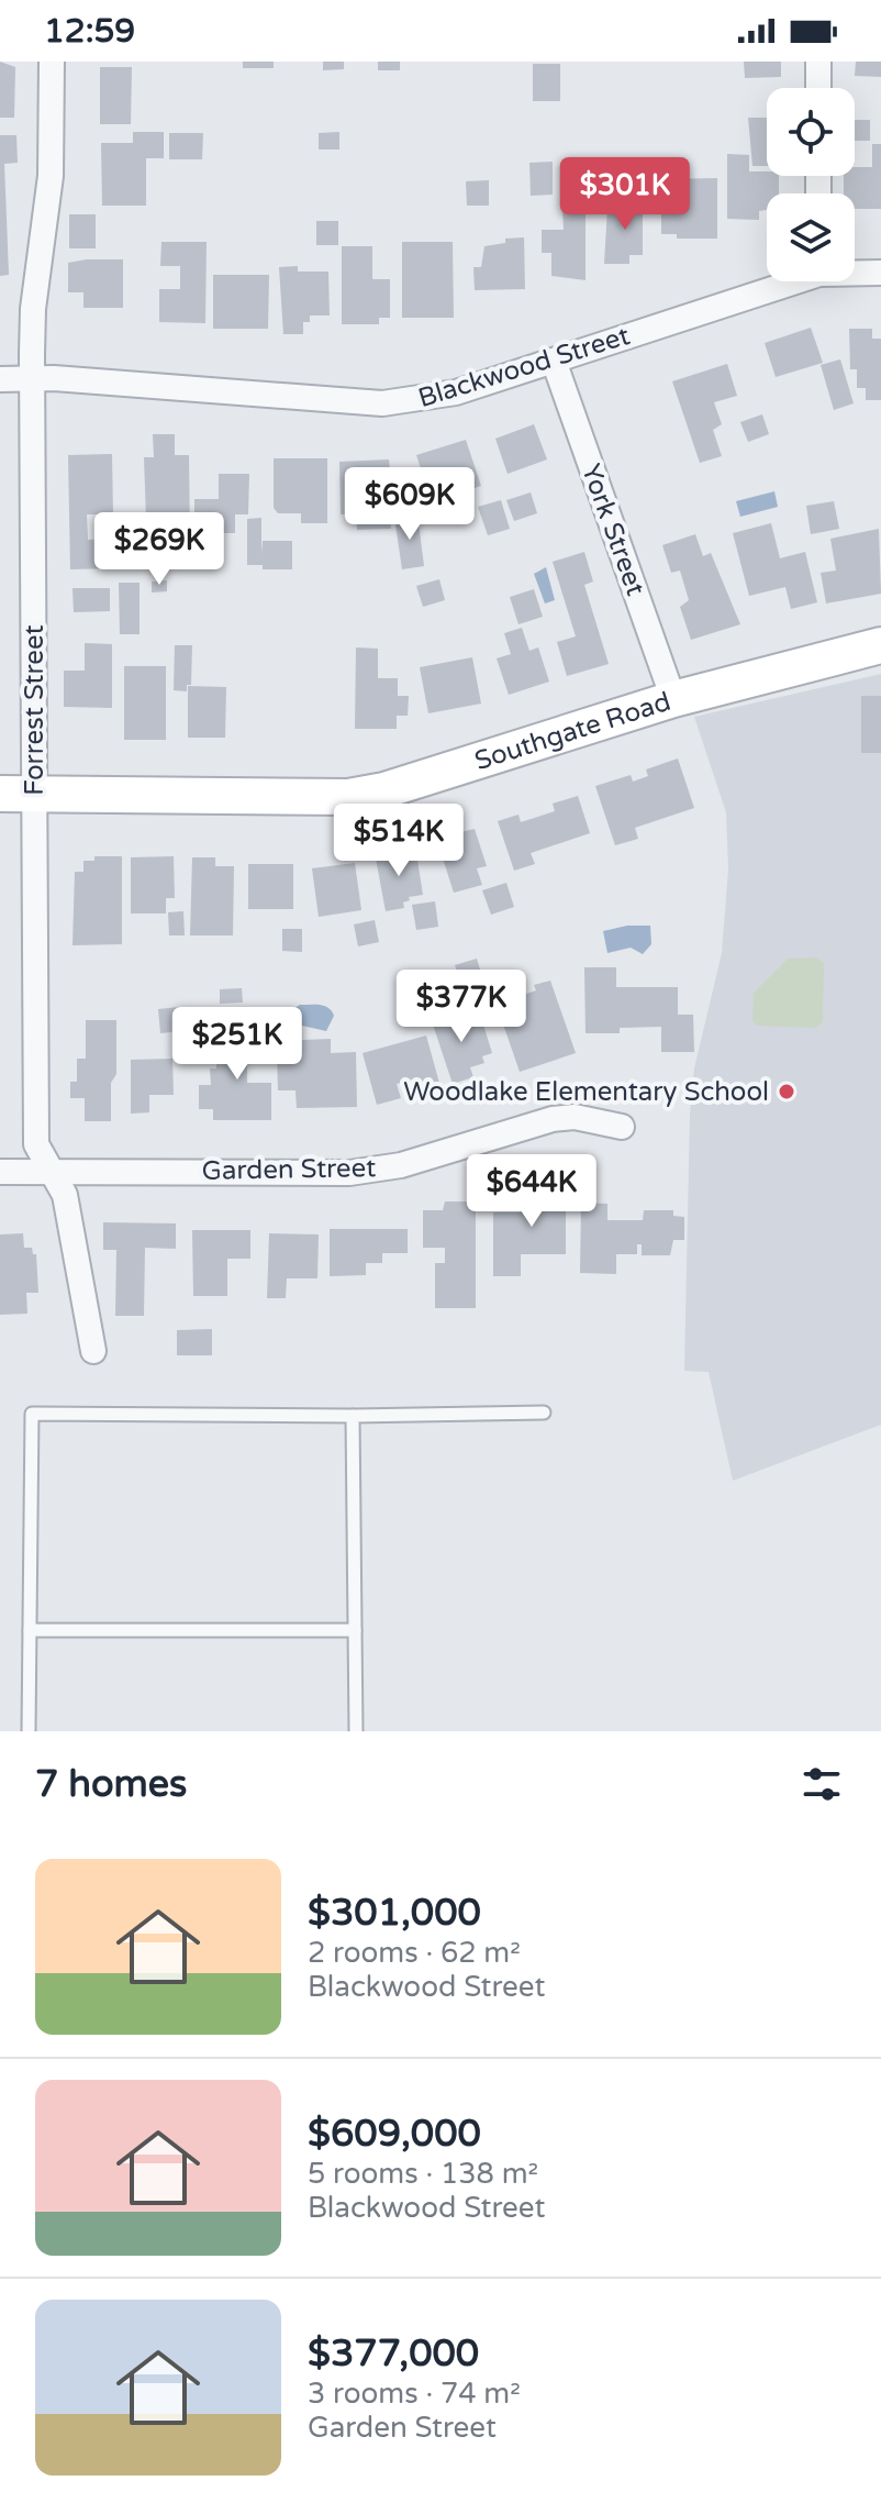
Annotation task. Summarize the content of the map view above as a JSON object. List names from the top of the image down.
{
  "streets": {
    "street": [
      "Blackwood Street",
      "York Street",
      "Forrest Street",
      "Southgate Road",
      "Garden Street"
    ]
  },
  "crossings": [
    ["Blackwood Street", "York Street"],
    ["Blackwood Street", "Forrest Street"],
    ["York Street", "Southgate Road"],
    ["Forrest Street", "Southgate Road"],
    ["Forrest Street", "Garden Street"]
  ],
  "places": ["Woodlake Elementary School"],
  "page": {
    "status": "12:59",
    "price": [
      "$301K",
      "$609K",
      "$269K",
      "$514K",
      "$377K",
      "$251K",
      "$644K"
    ],
    "heading": "7 homes",
    "list": [
      {
        "name": "$301,000",
        "note": "2 rooms · 62 m² · Blackwood Street"
      },
      {
        "name": "$609,000",
        "note": "5 rooms · 138 m² · Blackwood Street"
      },
      {
        "name": "$377,000",
        "note": "3 rooms · 74 m² · Garden Street"
      }
    ]
  }
}
